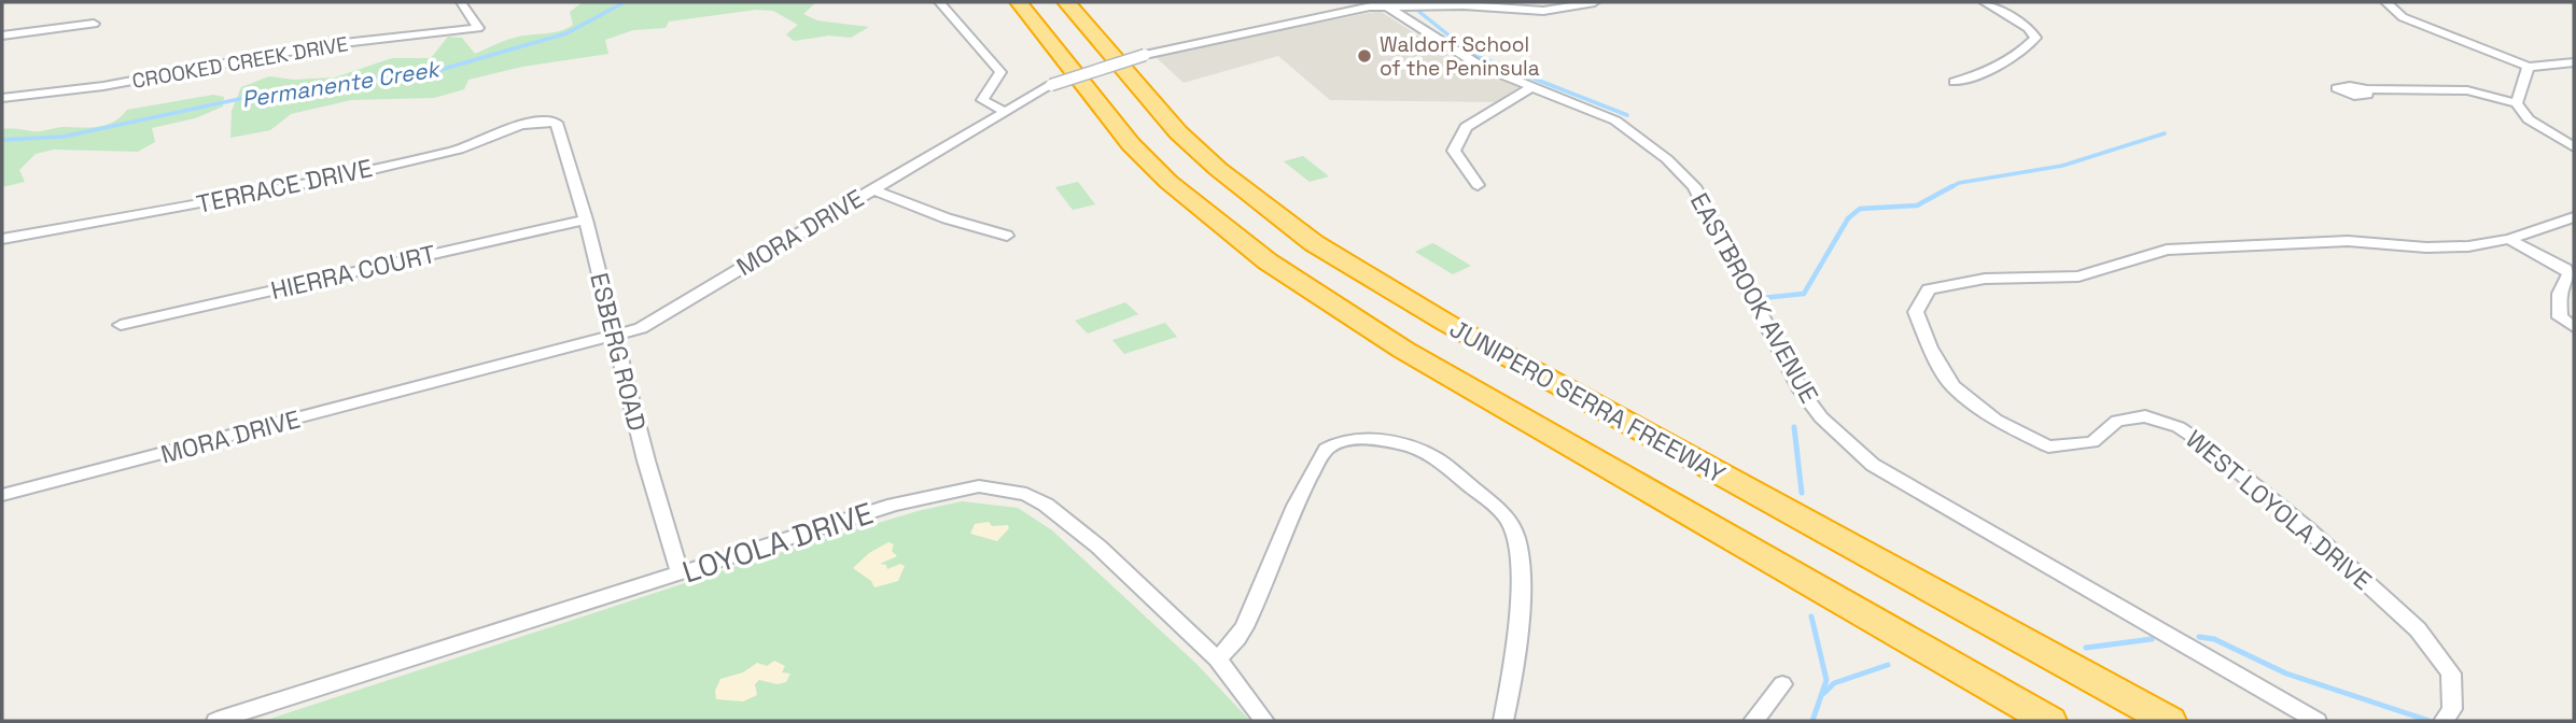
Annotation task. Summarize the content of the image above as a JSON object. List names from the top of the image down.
{
  "streets": {
    "highway": ["JUNIPERO SERRA FREEWAY"],
    "street": [
      "CROOKED CREEK DRIVE",
      "TERRACE DRIVE",
      "MORA DRIVE",
      "HIERRA COURT",
      "EASTBROOK AVENUE",
      "ESBERG ROAD",
      "WEST LOYOLA DRIVE",
      "LOYOLA DRIVE"
    ]
  },
  "crossings": [
    ["TERRACE DRIVE", "ESBERG ROAD"],
    ["MORA DRIVE", "EASTBROOK AVENUE"],
    ["MORA DRIVE", "ESBERG ROAD"],
    ["HIERRA COURT", "ESBERG ROAD"],
    ["ESBERG ROAD", "LOYOLA DRIVE"]
  ],
  "water": ["Permanente Creek"],
  "places": ["Waldorf School of the Peninsula"]
}
